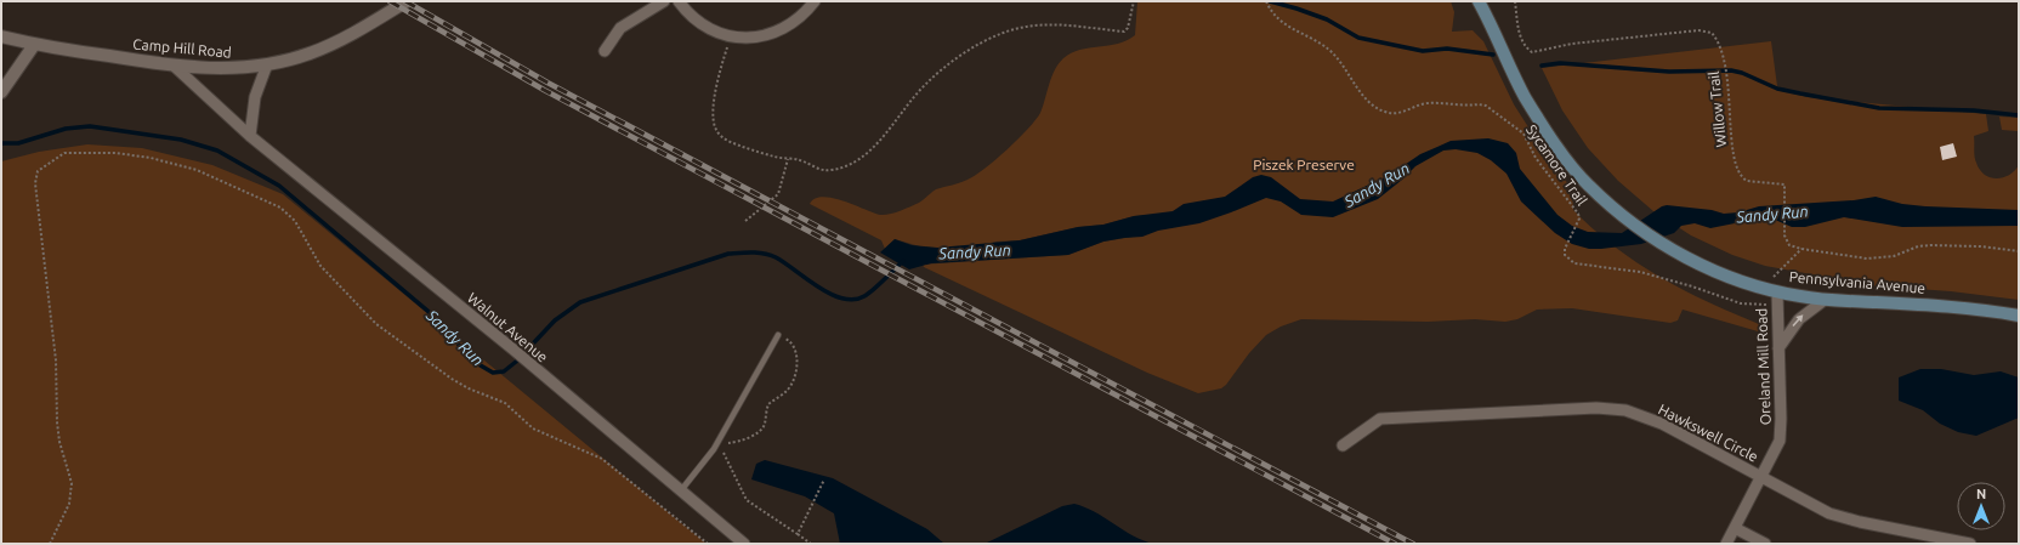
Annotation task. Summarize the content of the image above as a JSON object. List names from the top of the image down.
{
  "streets": {
    "main road": ["Pennsylvania Avenue"],
    "street": [
      "Camp Hill Road",
      "Walnut Avenue",
      "Oreland Mill Road",
      "Hawkswell Circle"
    ],
    "path": ["Willow Trail", "Sycamore Trail"]
  },
  "crossings": [
    ["Camp Hill Road", "Walnut Avenue"],
    ["Pennsylvania Avenue", "Oreland Mill Road"],
    ["Oreland Mill Road", "Hawkswell Circle"]
  ],
  "water": ["Sandy Run"],
  "parks": ["Piszek Preserve"],
  "north": "top"
}
